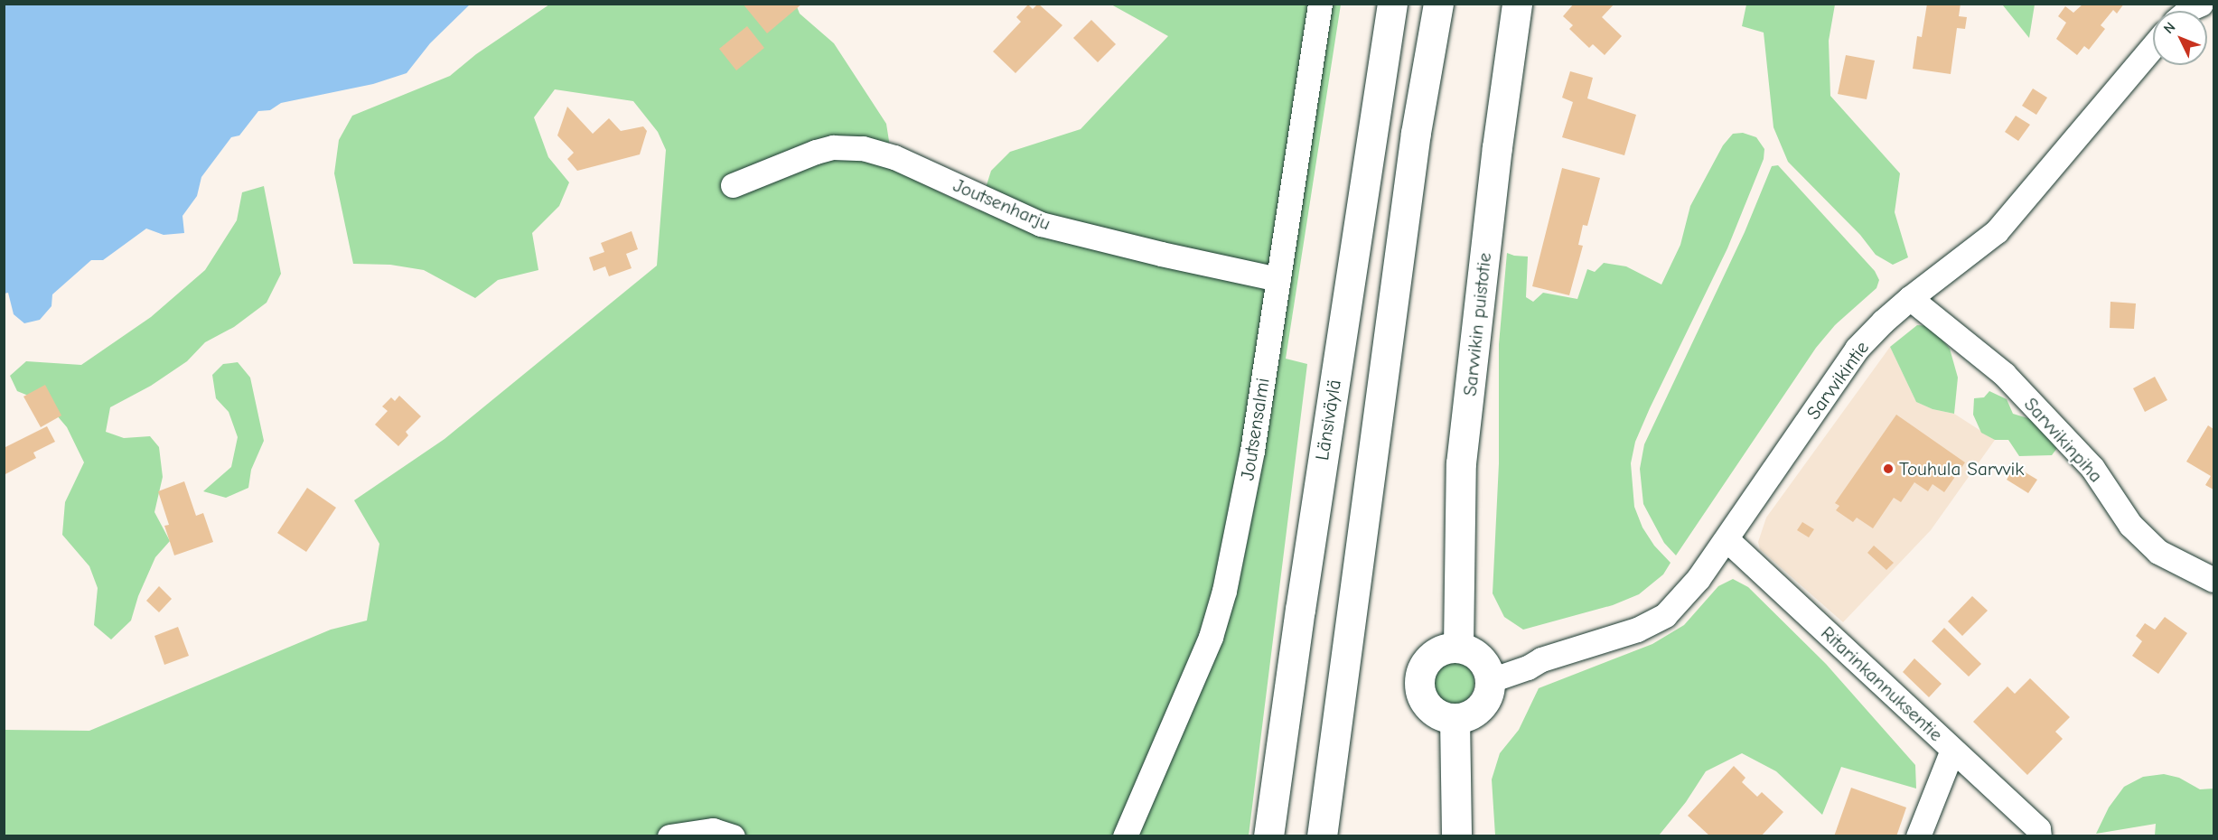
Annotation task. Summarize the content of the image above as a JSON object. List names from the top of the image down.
{
  "streets": {
    "main road": ["Sarvvikin puistotie", "Länsiväylä"],
    "street": [
      "Joutsenharju",
      "Sarvvikintie",
      "Joutsensalmi",
      "Sarvvikinpiha",
      "Ritarinkannuksentie"
    ]
  },
  "crossings": [
    ["Joutsenharju", "Joutsensalmi"],
    ["Sarvvikin puistotie", "Sarvvikintie"],
    ["Sarvvikintie", "Sarvvikinpiha"],
    ["Sarvvikintie", "Ritarinkannuksentie"]
  ],
  "places": ["Touhula Sarvvik"],
  "north": "top left"
}
